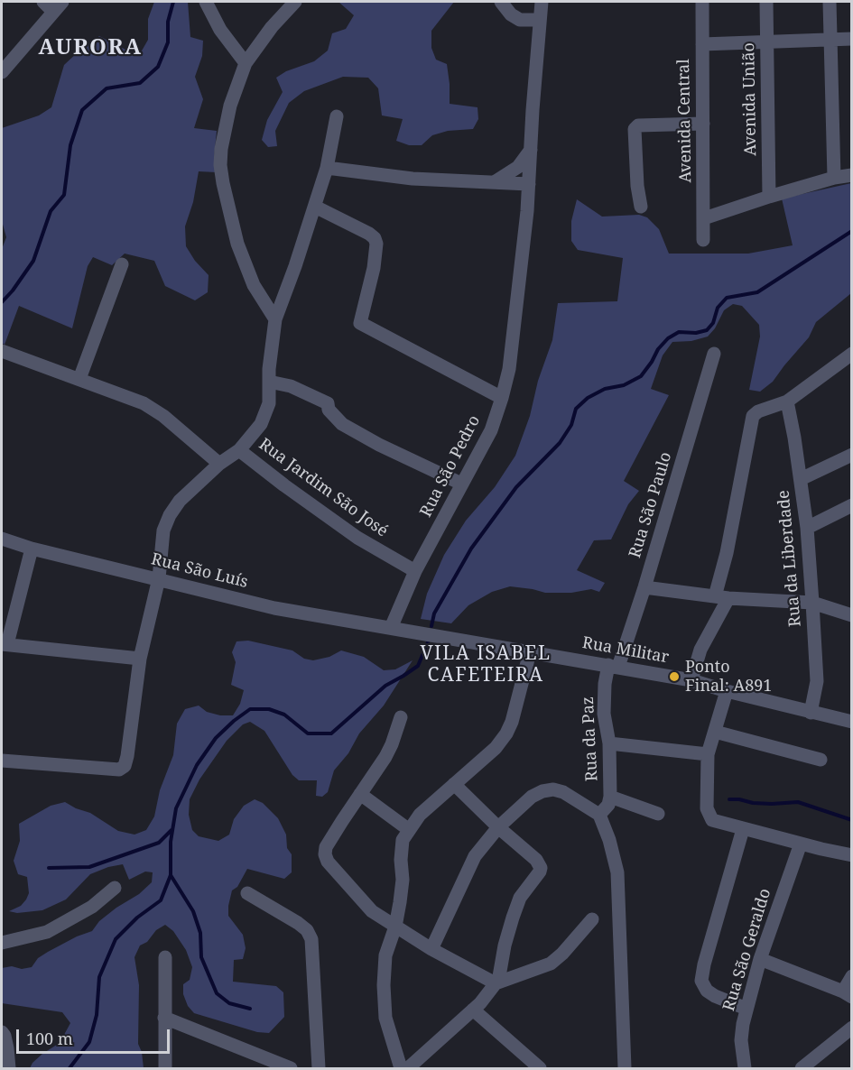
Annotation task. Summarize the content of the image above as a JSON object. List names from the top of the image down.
{
  "streets": {
    "street": [
      "Avenida União",
      "Avenida Central",
      "Rua São Pedro",
      "Rua Jardim São José",
      "Rua São Paulo",
      "Rua da Liberdade",
      "Rua São Luís",
      "Rua Militar",
      "Rua da Paz",
      "Rua São Geraldo"
    ]
  },
  "crossings": [
    ["Rua São Pedro", "Rua Jardim São José"],
    ["Rua São Pedro", "Rua São Luís"],
    ["Rua São Pedro", "Rua Militar"],
    ["Rua São Paulo", "Rua Militar"],
    ["Rua São Paulo", "Rua da Paz"],
    ["Rua da Liberdade", "Rua Militar"],
    ["Rua São Luís", "Rua Militar"],
    ["Rua Militar", "Rua da Paz"]
  ],
  "districts": ["AURORA", "VILA ISABEL CAFETEIRA"],
  "places": ["Ponto Final: A891"],
  "scale_bar": "100 m"
}
